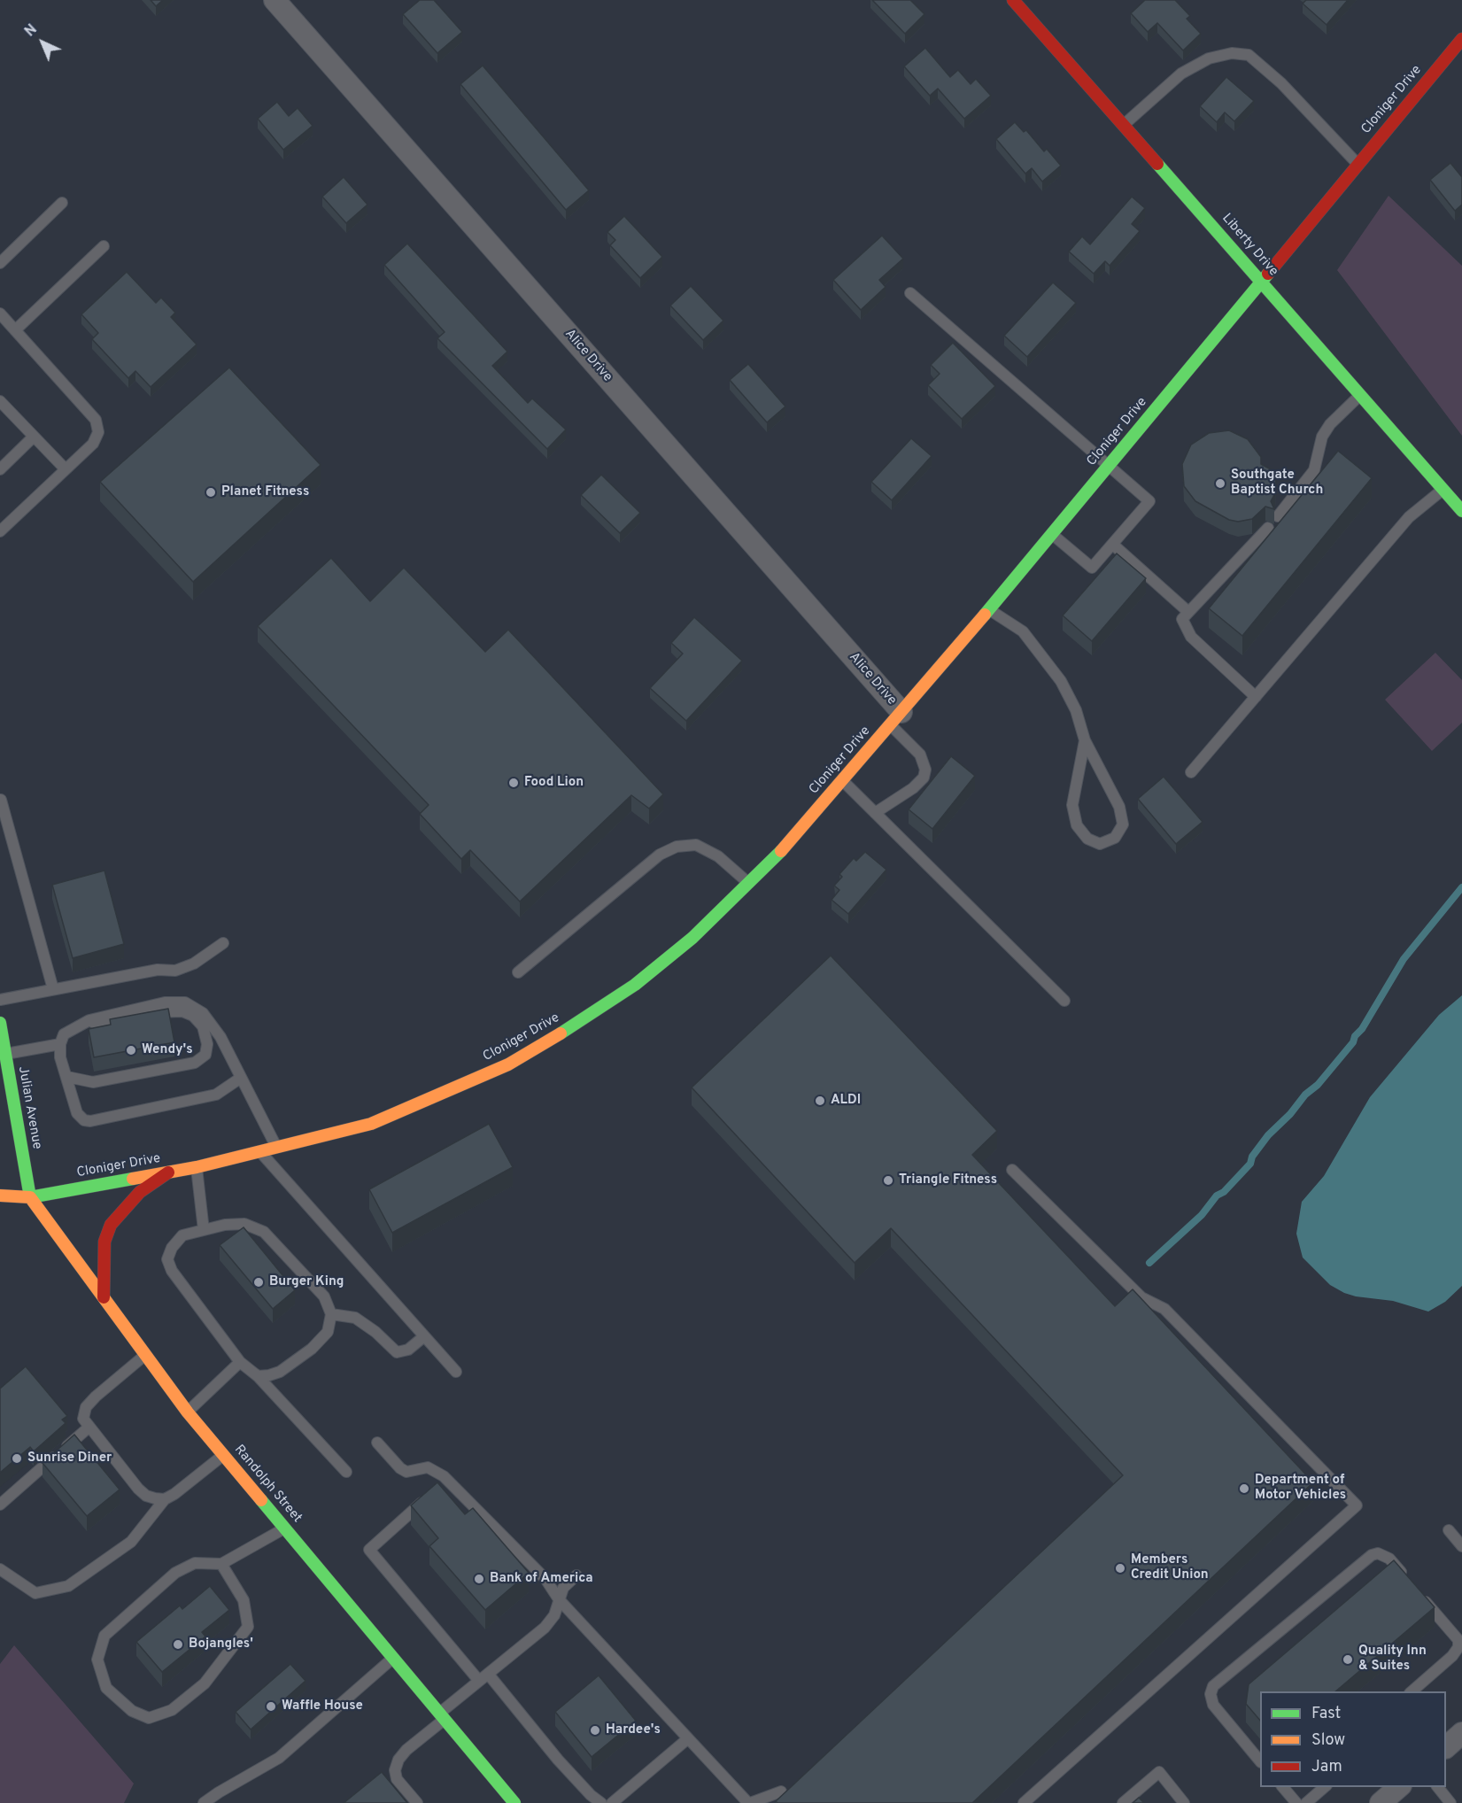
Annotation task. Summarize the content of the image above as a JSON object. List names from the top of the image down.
{
  "streets": {
    "main road": [
      "Cloniger Drive",
      "Liberty Drive",
      "Julian Avenue",
      "Randolph Street"
    ],
    "street": ["Alice Drive"]
  },
  "crossings": [
    ["Cloniger Drive", "Liberty Drive"],
    ["Cloniger Drive", "Alice Drive"],
    ["Cloniger Drive", "Julian Avenue"],
    ["Cloniger Drive", "Randolph Street"],
    ["Julian Avenue", "Randolph Street"]
  ],
  "places": [
    "Southgate Baptist Church",
    "Planet Fitness",
    "Food Lion",
    "Wendy's",
    "ALDI",
    "Triangle Fitness",
    "Burger King",
    "Sunrise Diner",
    "Department of Motor Vehicles",
    "Members Credit Union",
    "Bank of America",
    "Bojangles'",
    "Quality Inn & Suites",
    "Waffle House",
    "Hardee's"
  ],
  "legend": ["Fast", "Slow", "Jam"],
  "north": "top left"
}
